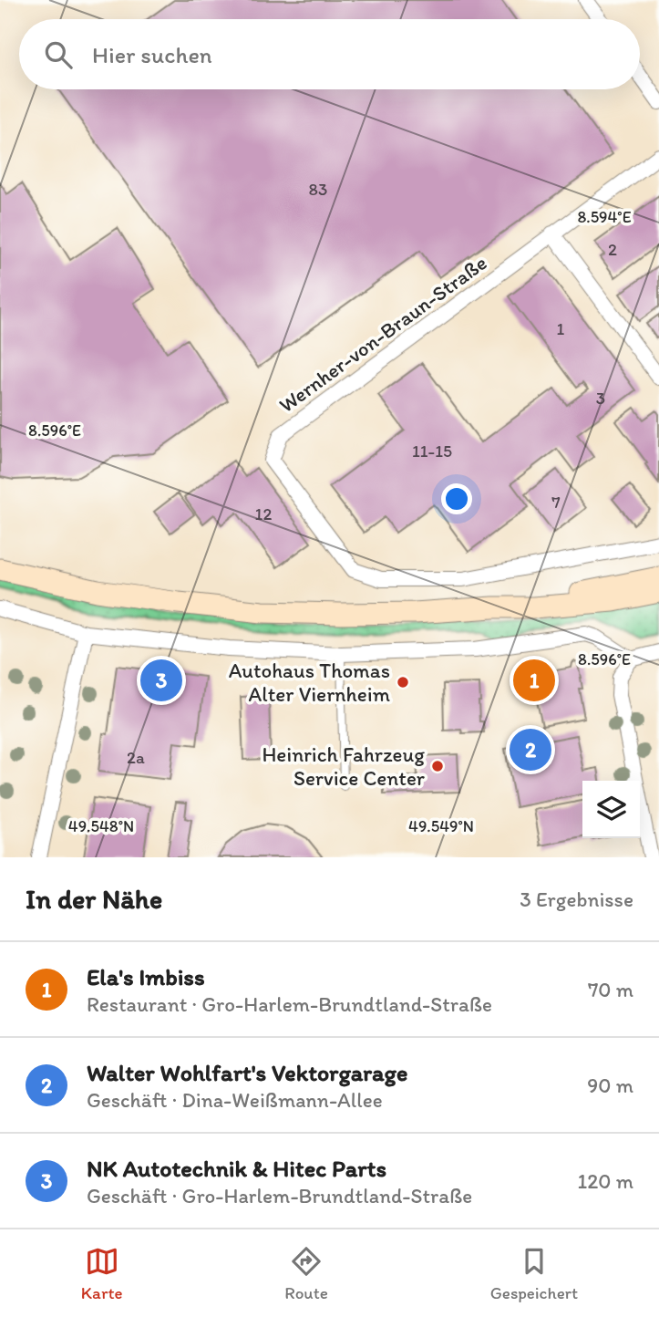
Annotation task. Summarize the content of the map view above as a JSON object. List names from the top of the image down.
{
  "streets": {
    "street": ["Wernher-von-Braun-Straße"]
  },
  "places": ["Autohaus Thomas Alter Viernheim", "Heinrich Fahrzeug Service Center"],
  "house_numbers": [
    "83",
    "2",
    "1",
    "3",
    "11-15",
    "7",
    "12",
    "2a"
  ],
  "page": {
    "search": "Hier suchen",
    "pins": ["1", "3", "2"],
    "heading": ["In der Nähe", "3 Ergebnisse"],
    "list": [
      {
        "mark": "1",
        "name": "Ela's Imbiss",
        "note": "Restaurant · Gro-Harlem-Brundtland-Straße",
        "value": "70 m"
      },
      {
        "mark": "2",
        "name": "Walter Wohlfart's Vektorgarage",
        "note": "Geschäft · Dina-Weißmann-Allee",
        "value": "90 m"
      },
      {
        "mark": "3",
        "name": "NK Autotechnik & Hitec Parts",
        "note": "Geschäft · Gro-Harlem-Brundtland-Straße",
        "value": "120 m"
      }
    ],
    "nav": ["Karte", "Route", "Gespeichert"]
  },
  "coordinates": [
    "8.594°E",
    "8.596°E",
    "49.548°N",
    "49.549°N"
  ]
}
